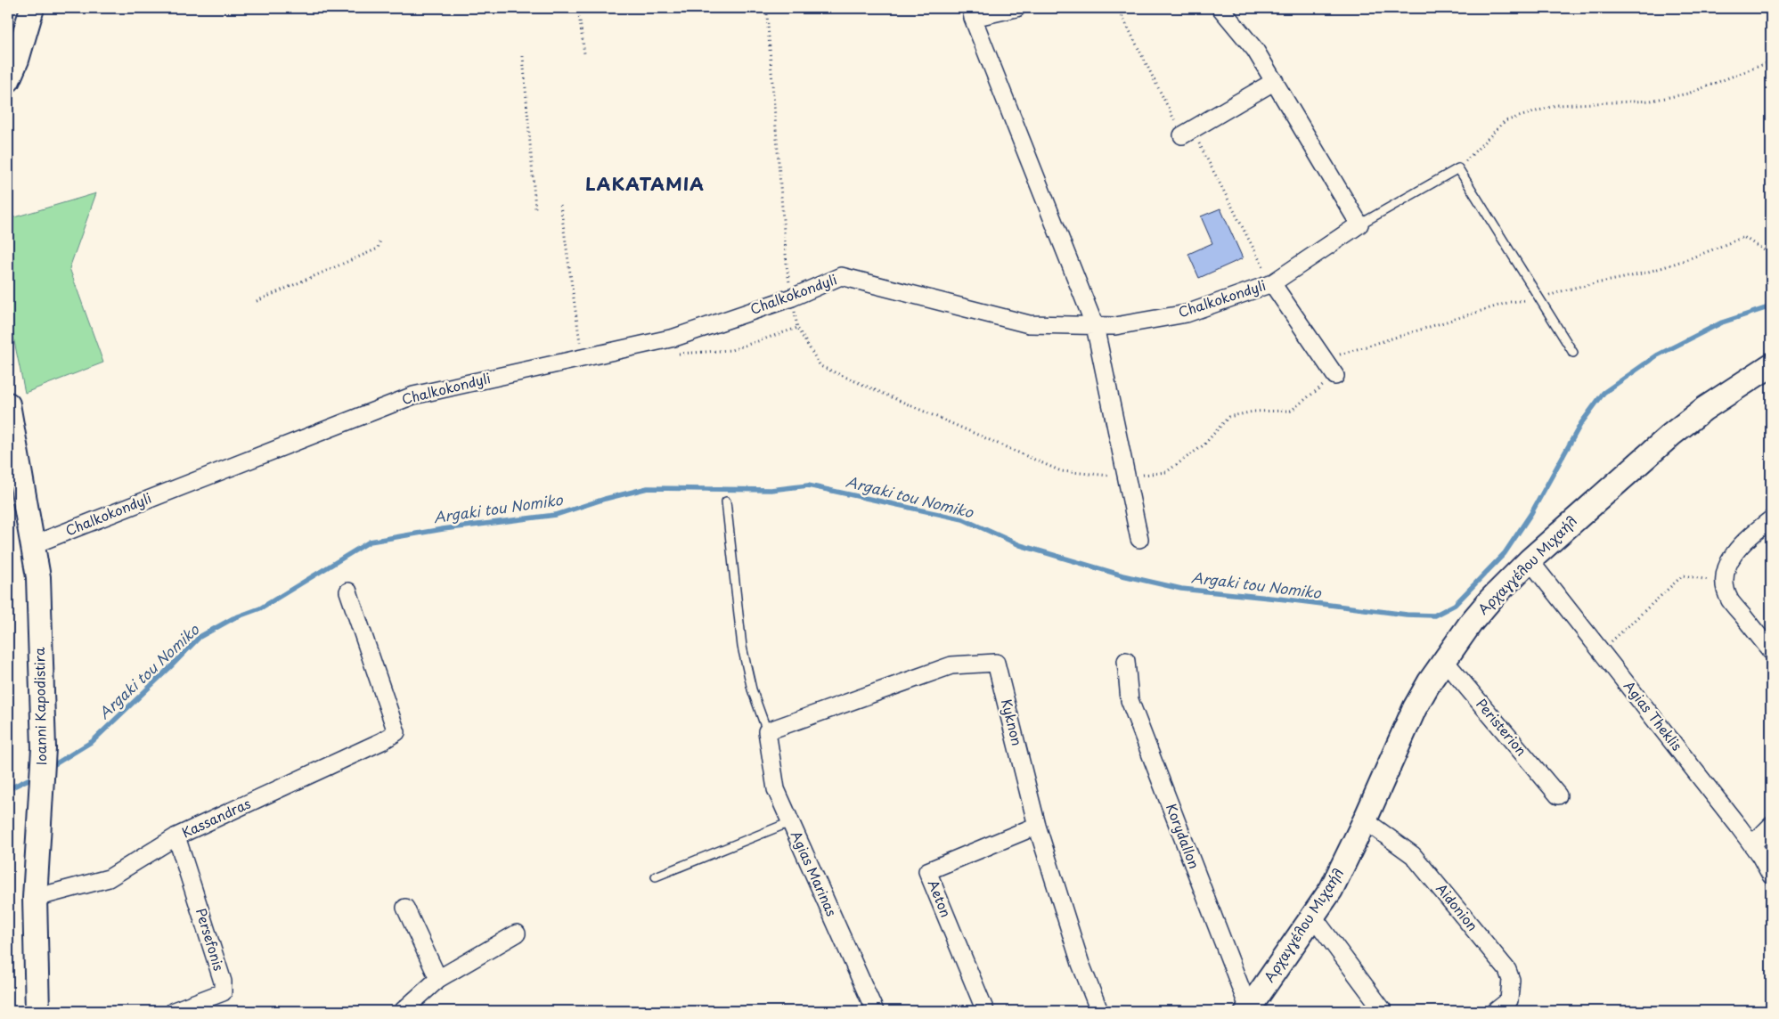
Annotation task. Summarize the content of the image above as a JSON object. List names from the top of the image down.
{
  "streets": {
    "street": [
      "Chalkokondyli",
      "Αρχαγγέλου Μιχαήλ",
      "Ioanni Kapodistira",
      "Agias Theklis",
      "Kyknon",
      "Peristerion",
      "Kassandras",
      "Korydallon",
      "Agias Marinas",
      "Aeton",
      "Aidonion",
      "Persefonis"
    ]
  },
  "crossings": [
    ["Chalkokondyli", "Ioanni Kapodistira"],
    ["Αρχαγγέλου Μιχαήλ", "Agias Theklis"],
    ["Αρχαγγέλου Μιχαήλ", "Peristerion"],
    ["Αρχαγγέλου Μιχαήλ", "Korydallon"],
    ["Αρχαγγέλου Μιχαήλ", "Aidonion"],
    ["Ioanni Kapodistira", "Kassandras"],
    ["Kyknon", "Agias Marinas"],
    ["Kyknon", "Aeton"],
    ["Kassandras", "Persefonis"]
  ],
  "districts": ["LAKATAMIA"],
  "water": ["Argaki tou Nomiko"]
}
